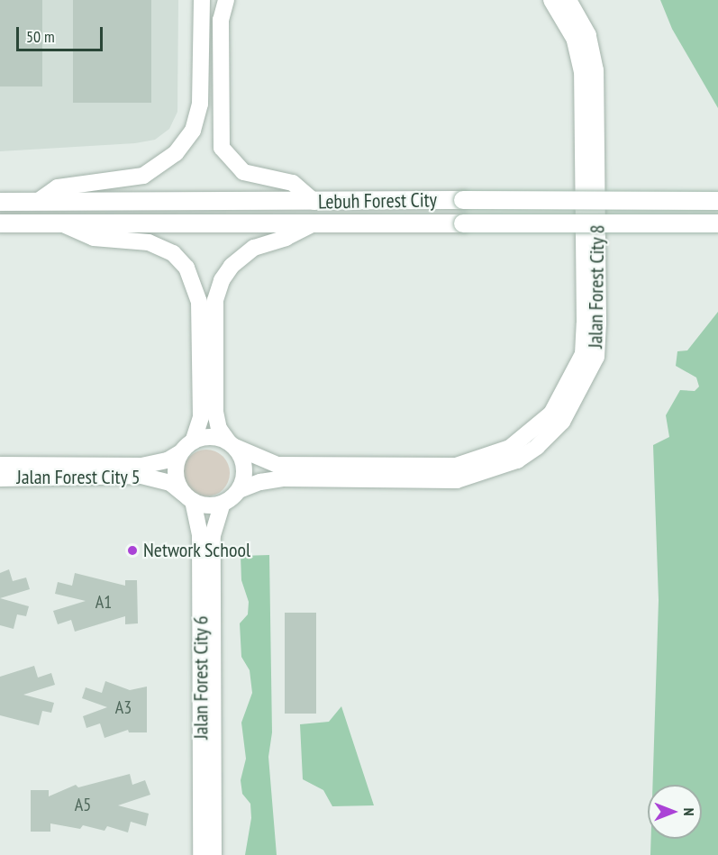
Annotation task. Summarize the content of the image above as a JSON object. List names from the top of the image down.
{
  "streets": {
    "main road": ["Lebuh Forest City"],
    "street": ["Jalan Forest City 8", "Jalan Forest City 5", "Jalan Forest City 6"]
  },
  "crossings": [
    ["Jalan Forest City 8", "Jalan Forest City 5"],
    ["Jalan Forest City 8", "Jalan Forest City 6"],
    ["Jalan Forest City 5", "Jalan Forest City 6"]
  ],
  "places": ["Network School"],
  "house_numbers": ["A1", "A3", "A5"],
  "scale_bar": "50 m",
  "north": "right"
}
